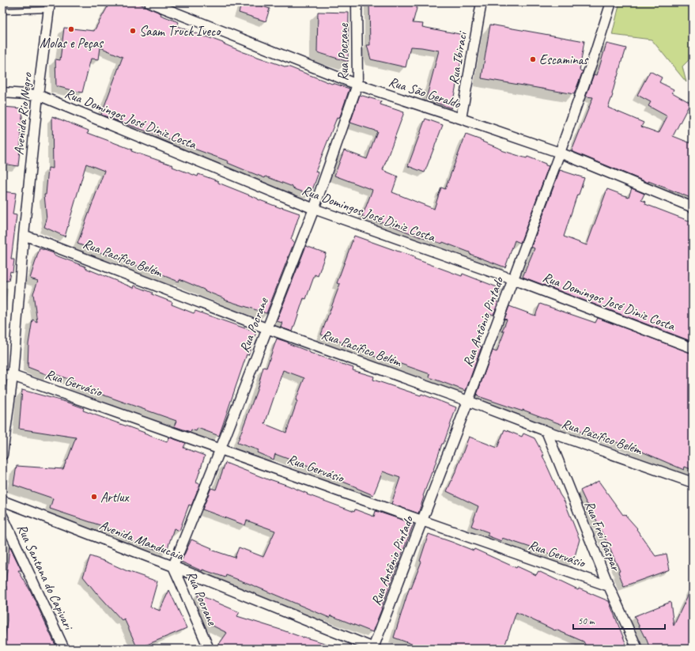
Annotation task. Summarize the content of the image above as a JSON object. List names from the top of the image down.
{
  "streets": {
    "street": [
      "Rua Pocrane",
      "Rua Ibiraci",
      "Rua São Geraldo",
      "Avenida Rio Negro",
      "Rua Domingos José Diniz Costa",
      "Rua Pacífico Belém",
      "Rua Antônio Pintado",
      "Rua Gervásio",
      "Rua Frei Gaspar",
      "Avenida Manducaia",
      "Rua Santana do Capivari"
    ]
  },
  "crossings": [
    ["Rua Pocrane", "Rua São Geraldo"],
    ["Rua Pocrane", "Rua Domingos José Diniz Costa"],
    ["Rua Pocrane", "Rua Pacífico Belém"],
    ["Rua Pocrane", "Rua Gervásio"],
    ["Rua Pocrane", "Avenida Manducaia"],
    ["Rua Ibiraci", "Rua São Geraldo"],
    ["Rua São Geraldo", "Rua Antônio Pintado"],
    ["Avenida Rio Negro", "Rua Domingos José Diniz Costa"],
    ["Avenida Rio Negro", "Rua Pacífico Belém"],
    ["Avenida Rio Negro", "Rua Gervásio"],
    ["Rua Domingos José Diniz Costa", "Rua Antônio Pintado"],
    ["Rua Pacífico Belém", "Rua Antônio Pintado"],
    ["Rua Pacífico Belém", "Rua Frei Gaspar"],
    ["Rua Antônio Pintado", "Rua Gervásio"],
    ["Rua Antônio Pintado", "Avenida Manducaia"],
    ["Rua Gervásio", "Rua Frei Gaspar"]
  ],
  "places": [
    "Molas e Peças",
    "Saam Truck Iveco",
    "Escaminas",
    "Artlux"
  ],
  "scale_bar": "50 m"
}
